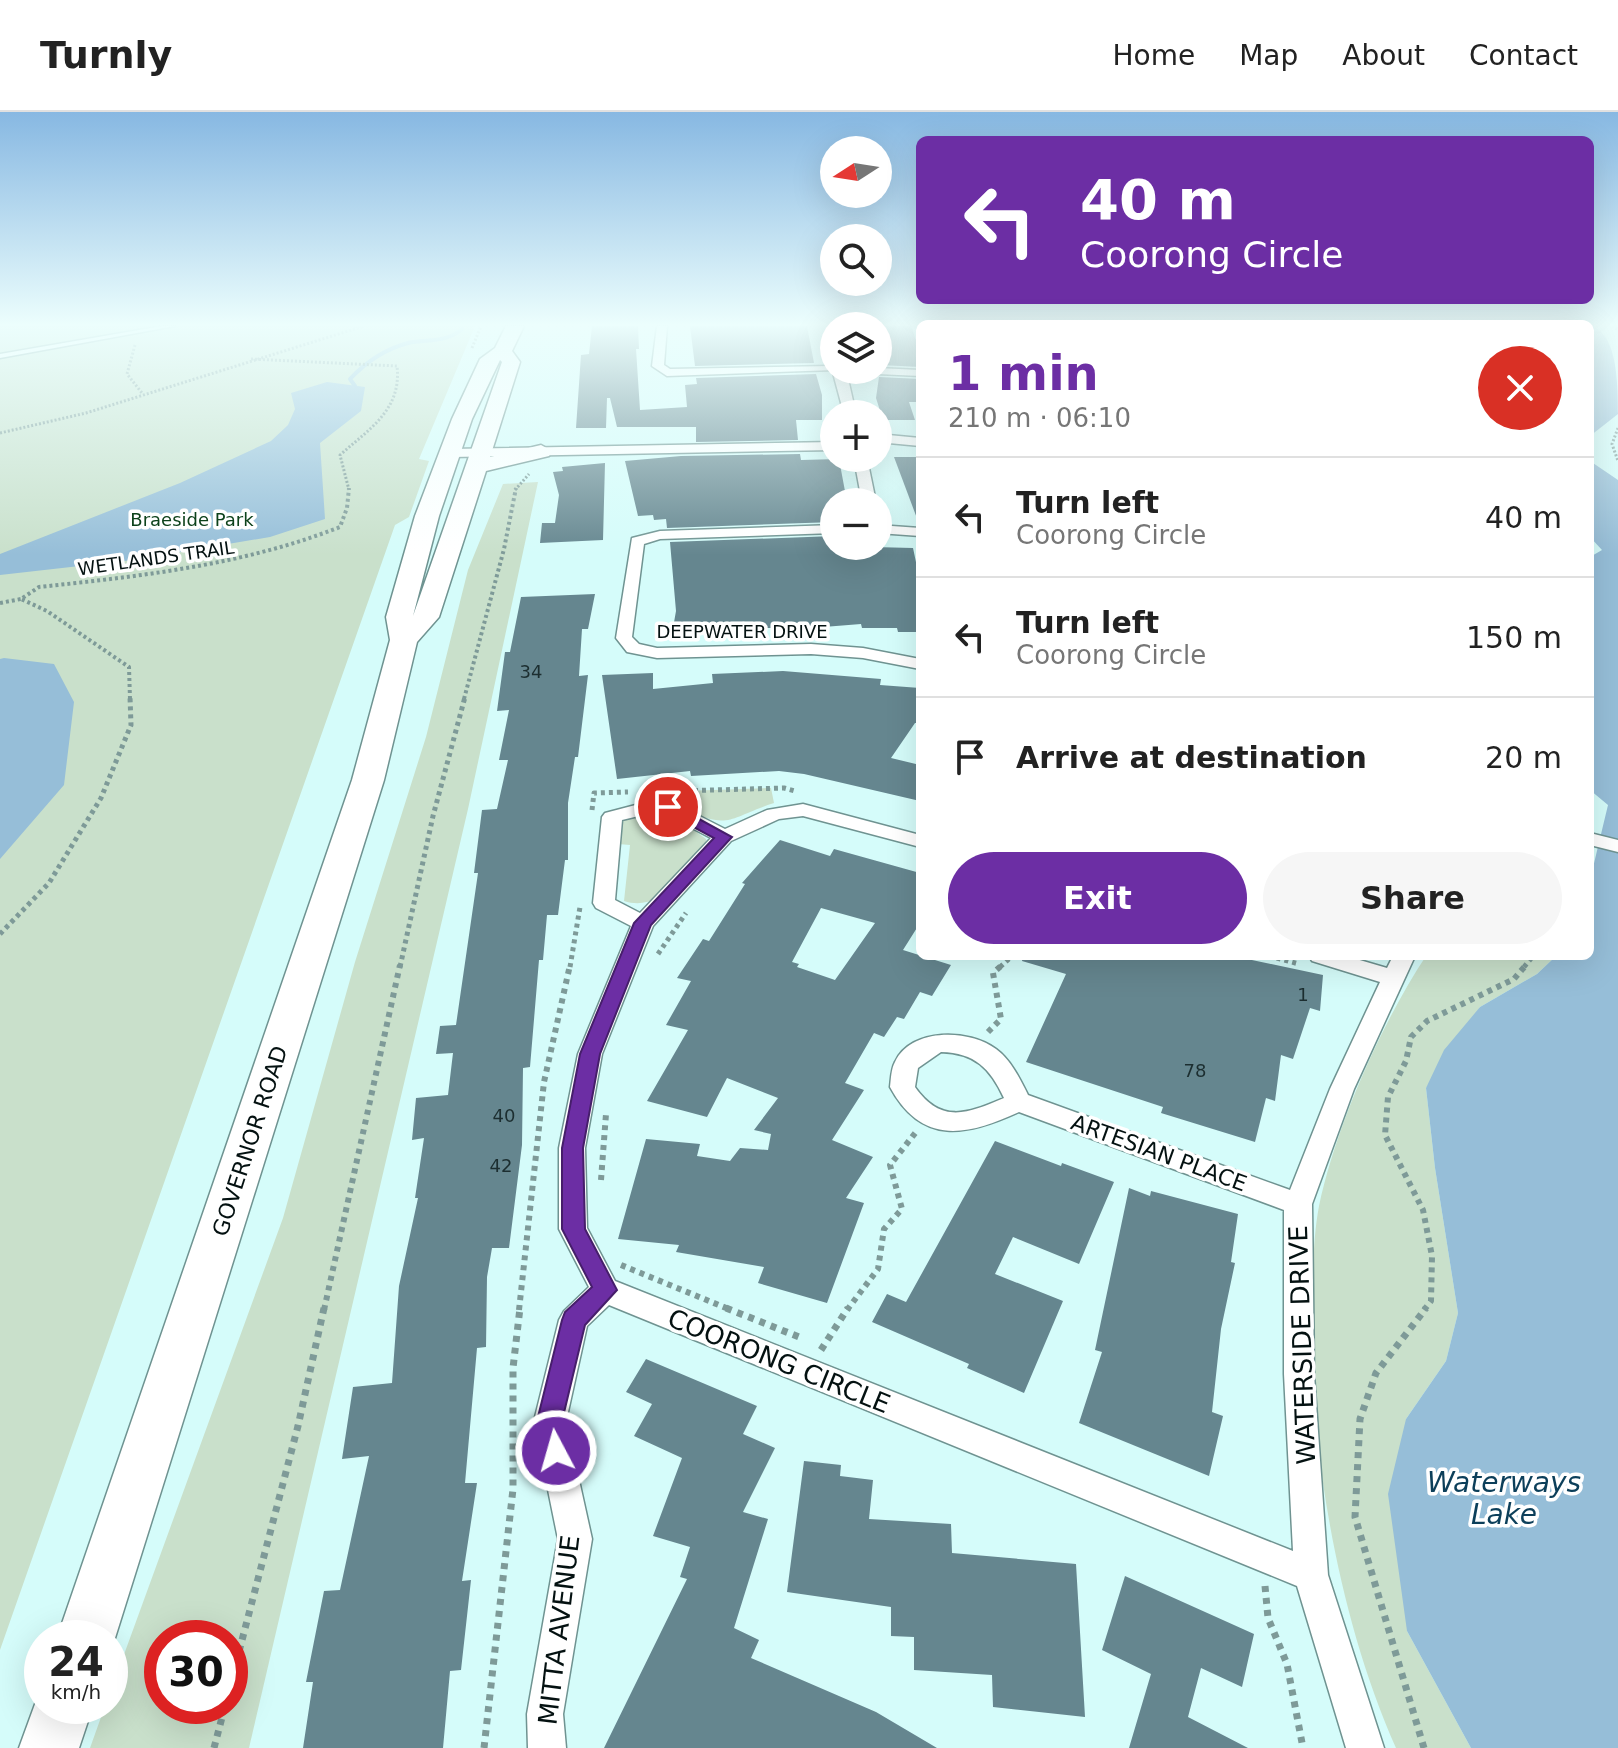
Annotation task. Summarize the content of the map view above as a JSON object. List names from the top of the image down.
{
  "streets": {
    "main road": ["GOVERNOR ROAD"],
    "street": [
      "DEEPWATER DRIVE",
      "ARTESIAN PLACE",
      "WATERSIDE DRIVE",
      "COORONG CIRCLE",
      "MITTA AVENUE"
    ],
    "path": ["WETLANDS TRAIL"]
  },
  "crossings": [
    ["ARTESIAN PLACE", "WATERSIDE DRIVE"],
    ["WATERSIDE DRIVE", "COORONG CIRCLE"],
    ["COORONG CIRCLE", "MITTA AVENUE"]
  ],
  "water": ["Waterways Lake"],
  "parks": ["Braeside Park"],
  "house_numbers": [
    "34",
    "1",
    "78",
    "40",
    "42"
  ],
  "north": "left",
  "page": {
    "header": "Turnly",
    "nav": [
      "Home",
      "Map",
      "About",
      "Contact"
    ],
    "map_buttons": ["+", "−"],
    "turn": ["40 m", "Coorong Circle"],
    "heading": ["1 min", "210 m · 06:10"],
    "list": [
      {
        "name": "Turn left",
        "note": "Coorong Circle",
        "value": "40 m"
      },
      {
        "name": "Turn left",
        "note": "Coorong Circle",
        "value": "150 m"
      },
      {
        "name": "Arrive at destination",
        "value": "20 m"
      }
    ],
    "buttons": ["Exit", "Share"],
    "speed": "24 km/h",
    "limit": "30"
  }
}
